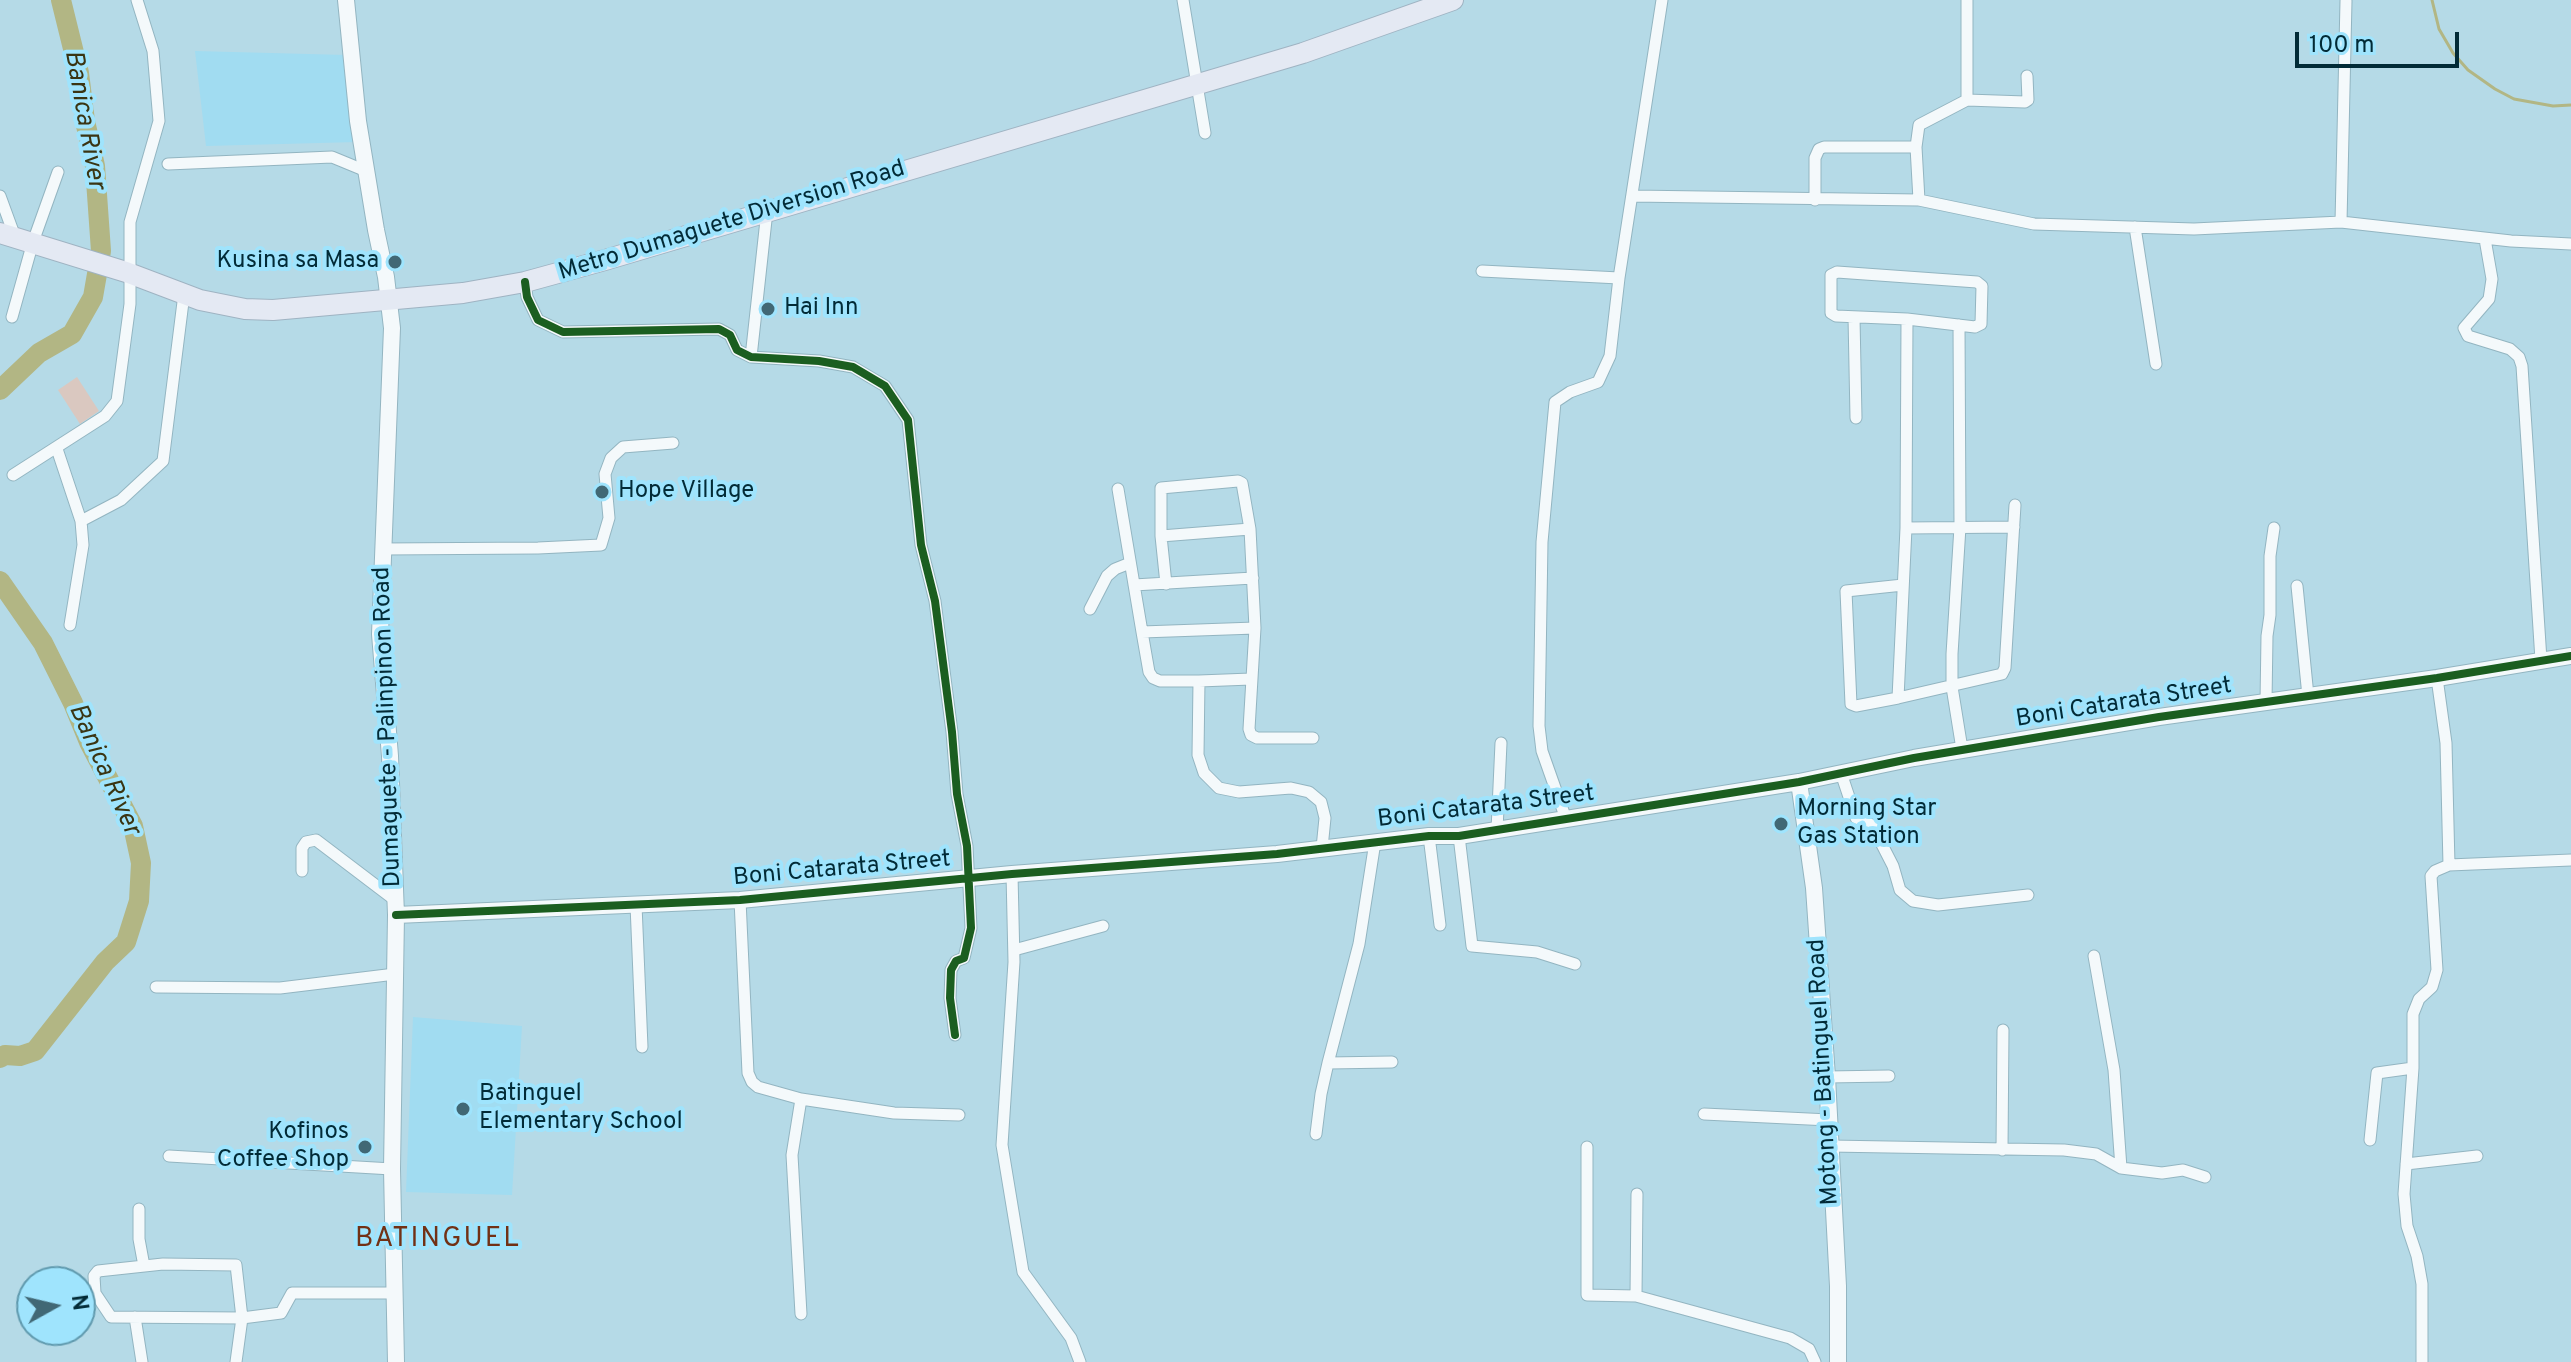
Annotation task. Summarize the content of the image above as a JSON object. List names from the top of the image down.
{
  "streets": {
    "highway": ["Metro Dumaguete Diversion Road"],
    "street": ["Boni Catarata Street", "Dumaguete - Palinpinon Road", "Motong - Batinguel Road"]
  },
  "crossings": [
    ["Metro Dumaguete Diversion Road", "Dumaguete - Palinpinon Road"],
    ["Boni Catarata Street", "Dumaguete - Palinpinon Road"],
    ["Boni Catarata Street", "Motong - Batinguel Road"]
  ],
  "districts": ["BATINGUEL"],
  "water": ["Banica River"],
  "places": [
    "Kusina sa Masa",
    "Hai Inn",
    "Hope Village",
    "Morning Star Gas Station",
    "Batinguel Elementary School",
    "Kofinos Coffee Shop"
  ],
  "scale_bar": "100 m",
  "north": "right"
}
